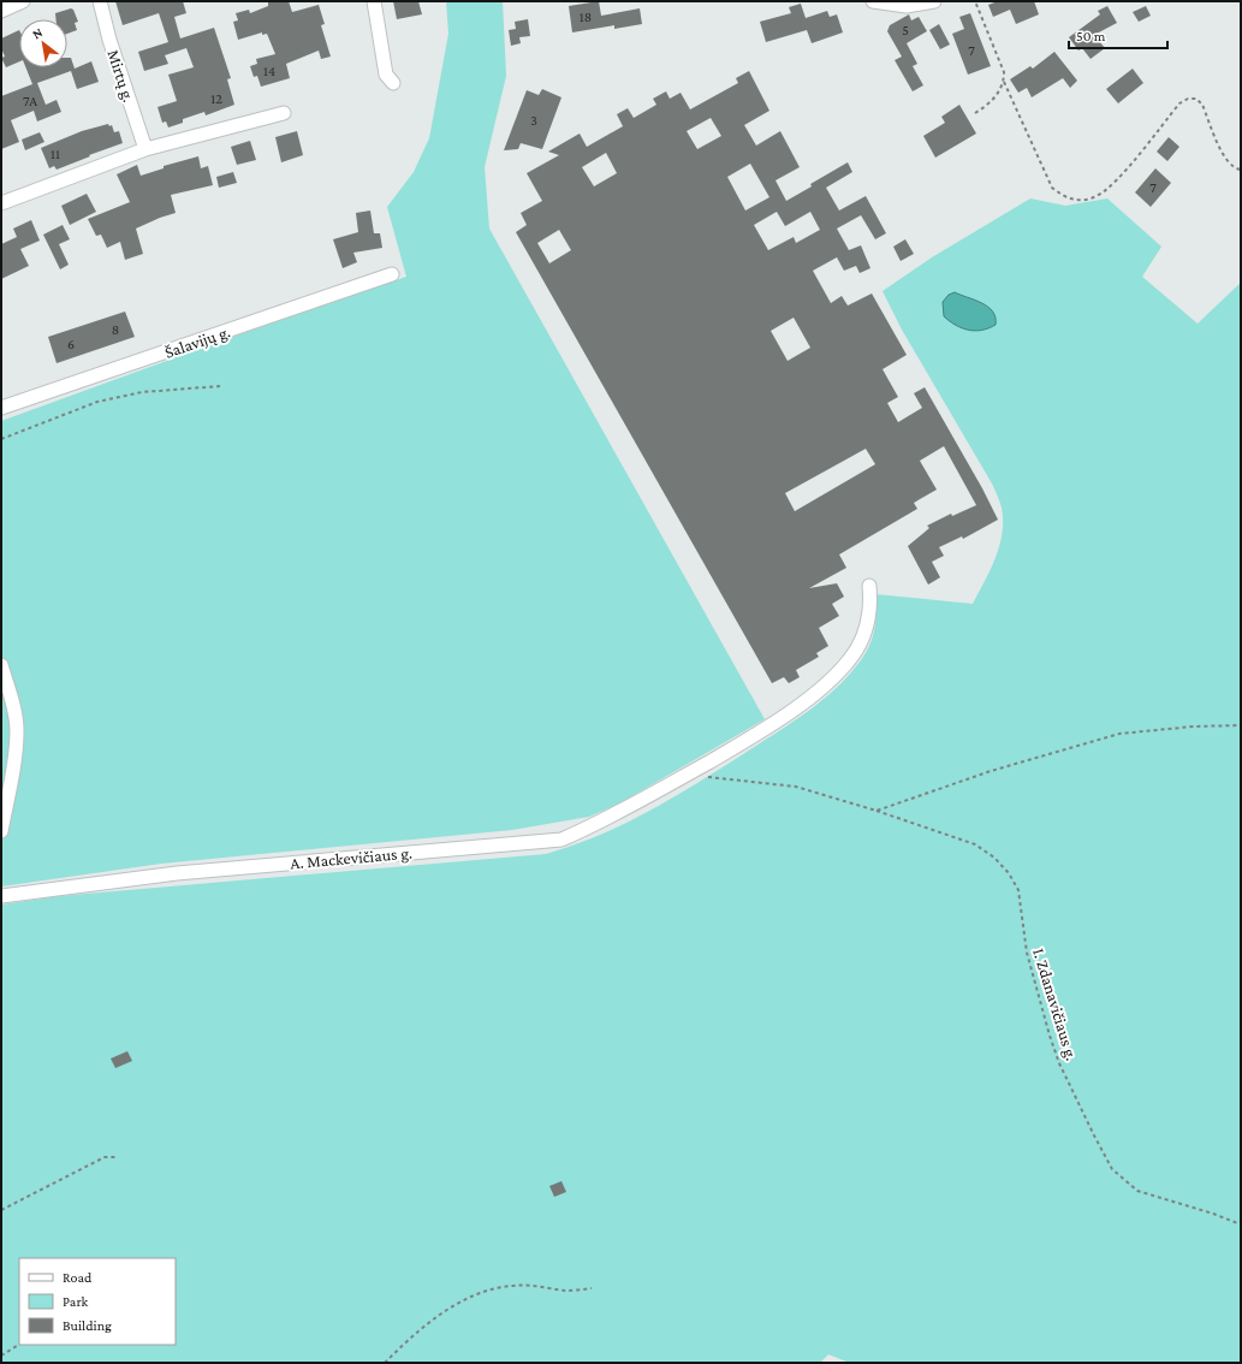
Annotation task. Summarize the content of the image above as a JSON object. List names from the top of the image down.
{
  "streets": {
    "street": ["Mirtų g.", "Šalavijų g.", "A. Mackevičiaus g."],
    "path": ["I. Zdanavičiaus g."]
  },
  "crossings": [
    ["A. Mackevičiaus g.", "I. Zdanavičiaus g."]
  ],
  "house_numbers": [
    "18",
    "5",
    "7",
    "14",
    "12",
    "7A",
    "3",
    "11",
    "7",
    "8",
    "6"
  ],
  "legend": ["Road", "Park", "Building"],
  "scale_bar": "50 m",
  "north": "top left"
}
